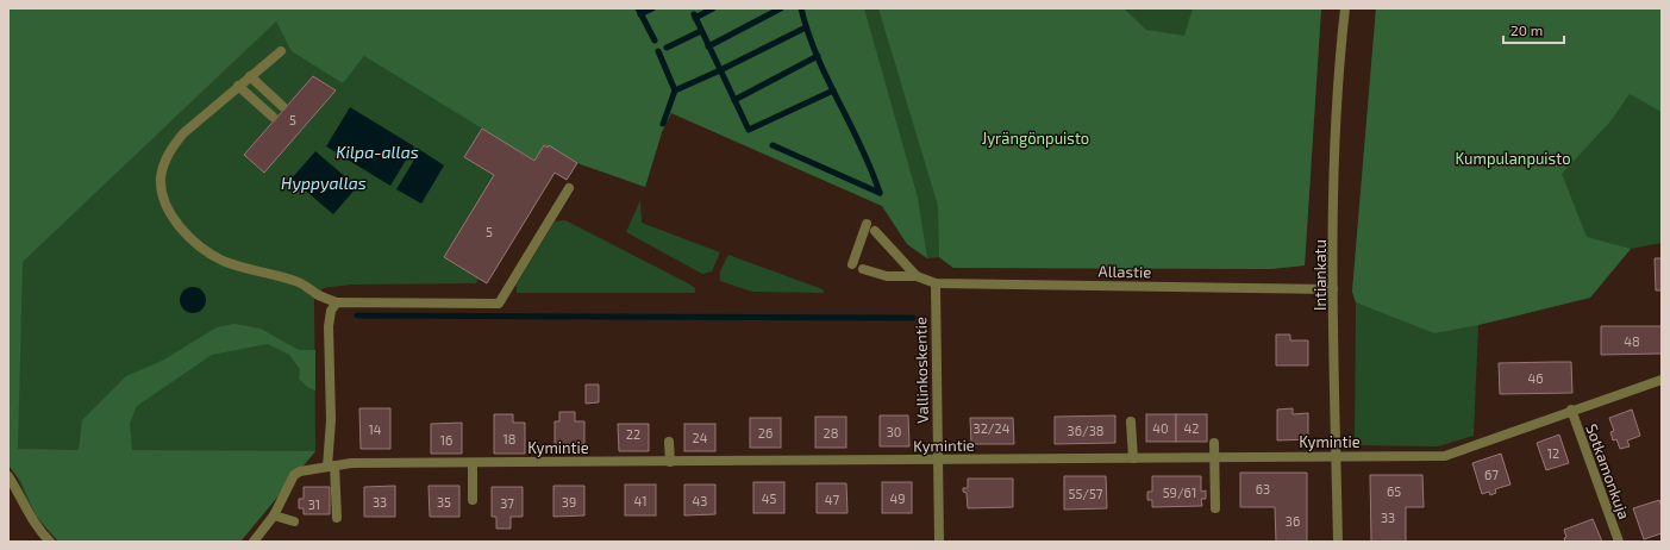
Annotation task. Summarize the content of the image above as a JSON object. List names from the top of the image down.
{
  "streets": {
    "street": [
      "Allastie",
      "Intiankatu",
      "Vallinkoskentie",
      "Kymintie",
      "Sotkamonkuja"
    ]
  },
  "crossings": [
    ["Allastie", "Intiankatu"],
    ["Allastie", "Vallinkoskentie"],
    ["Intiankatu", "Kymintie"],
    ["Vallinkoskentie", "Kymintie"],
    ["Kymintie", "Sotkamonkuja"]
  ],
  "water": ["Kilpa-allas", "Hyppyallas"],
  "parks": ["Jyrängönpuisto", "Kumpulanpuisto"],
  "house_numbers": [
    "5",
    "5",
    "48",
    "46",
    "32/24",
    "40",
    "42",
    "14",
    "36/38",
    "30",
    "26",
    "28",
    "22",
    "24",
    "18",
    "16",
    "12",
    "67",
    "63",
    "65",
    "59/61",
    "55/57",
    "45",
    "49",
    "47",
    "41",
    "43",
    "33",
    "35",
    "39",
    "37",
    "31",
    "33",
    "36"
  ],
  "scale_bar": "20 m"
}
